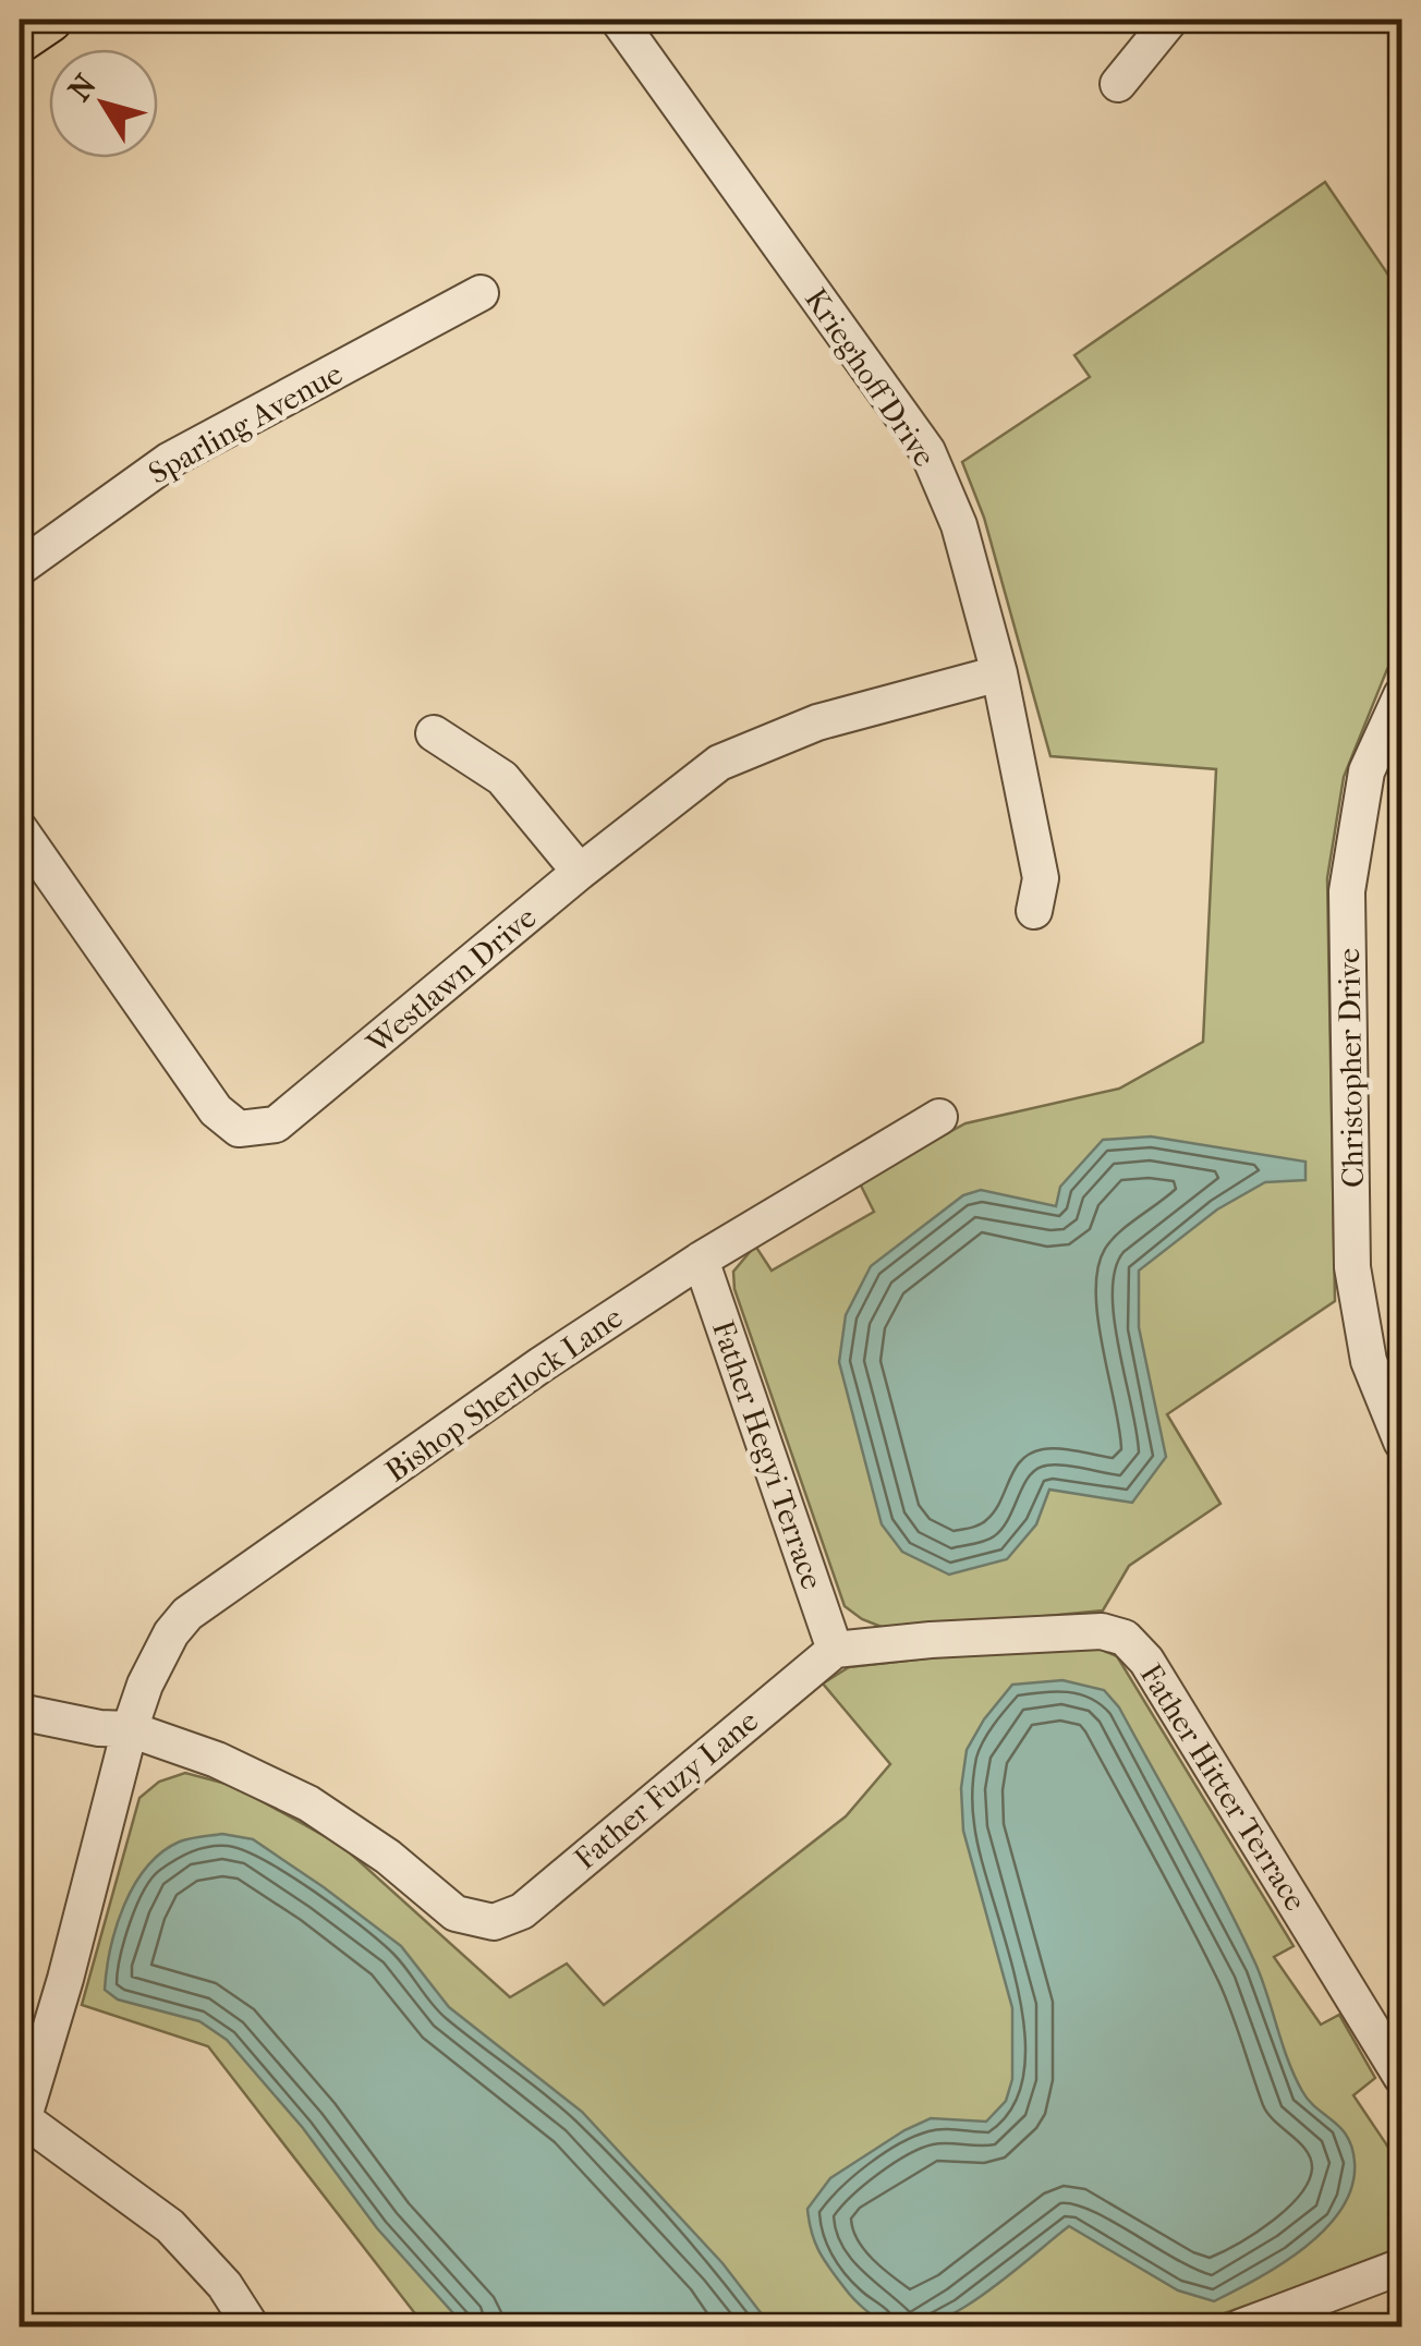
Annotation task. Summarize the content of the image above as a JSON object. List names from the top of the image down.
{
  "streets": {
    "street": [
      "Krieghoff Drive",
      "Sparling Avenue",
      "Westlawn Drive",
      "Christopher Drive",
      "Bishop Sherlock Lane",
      "Father Hegyi Terrace",
      "Father Hitter Terrace",
      "Father Fuzy Lane"
    ]
  },
  "crossings": [
    ["Krieghoff Drive", "Westlawn Drive"],
    ["Bishop Sherlock Lane", "Father Hegyi Terrace"],
    ["Bishop Sherlock Lane", "Father Fuzy Lane"],
    ["Father Hegyi Terrace", "Father Hitter Terrace"],
    ["Father Hegyi Terrace", "Father Fuzy Lane"],
    ["Father Hitter Terrace", "Father Fuzy Lane"]
  ],
  "north": "top left"
}
